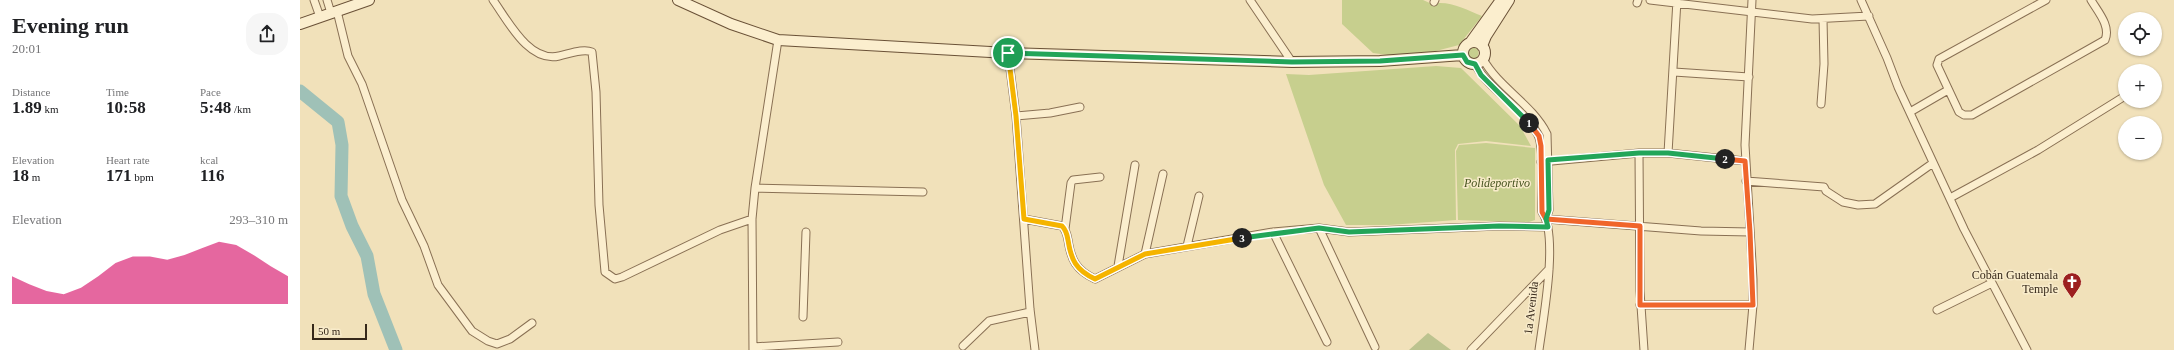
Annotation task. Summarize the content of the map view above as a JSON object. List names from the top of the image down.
{
  "streets": {
    "street": ["1a Avenida"]
  },
  "parks": ["Polideportivo"],
  "places": {
    "church": ["Cobán Guatemala Temple"]
  },
  "scale_bar": "50 m",
  "page": {
    "heading": ["Evening run", "20:01"],
    "map_buttons": ["+", "−"],
    "stats": [
      ["Distance", "1.89 km"],
      ["Time", "10:58"],
      ["Pace", "5:48 /km"],
      ["Elevation", "18 m"],
      ["Heart rate", "171 bpm"],
      ["kcal", "116"]
    ],
    "pins": ["1", "2", "3"],
    "chart": ["Elevation", "293–310 m"],
    "scale": "50 m"
  }
}
